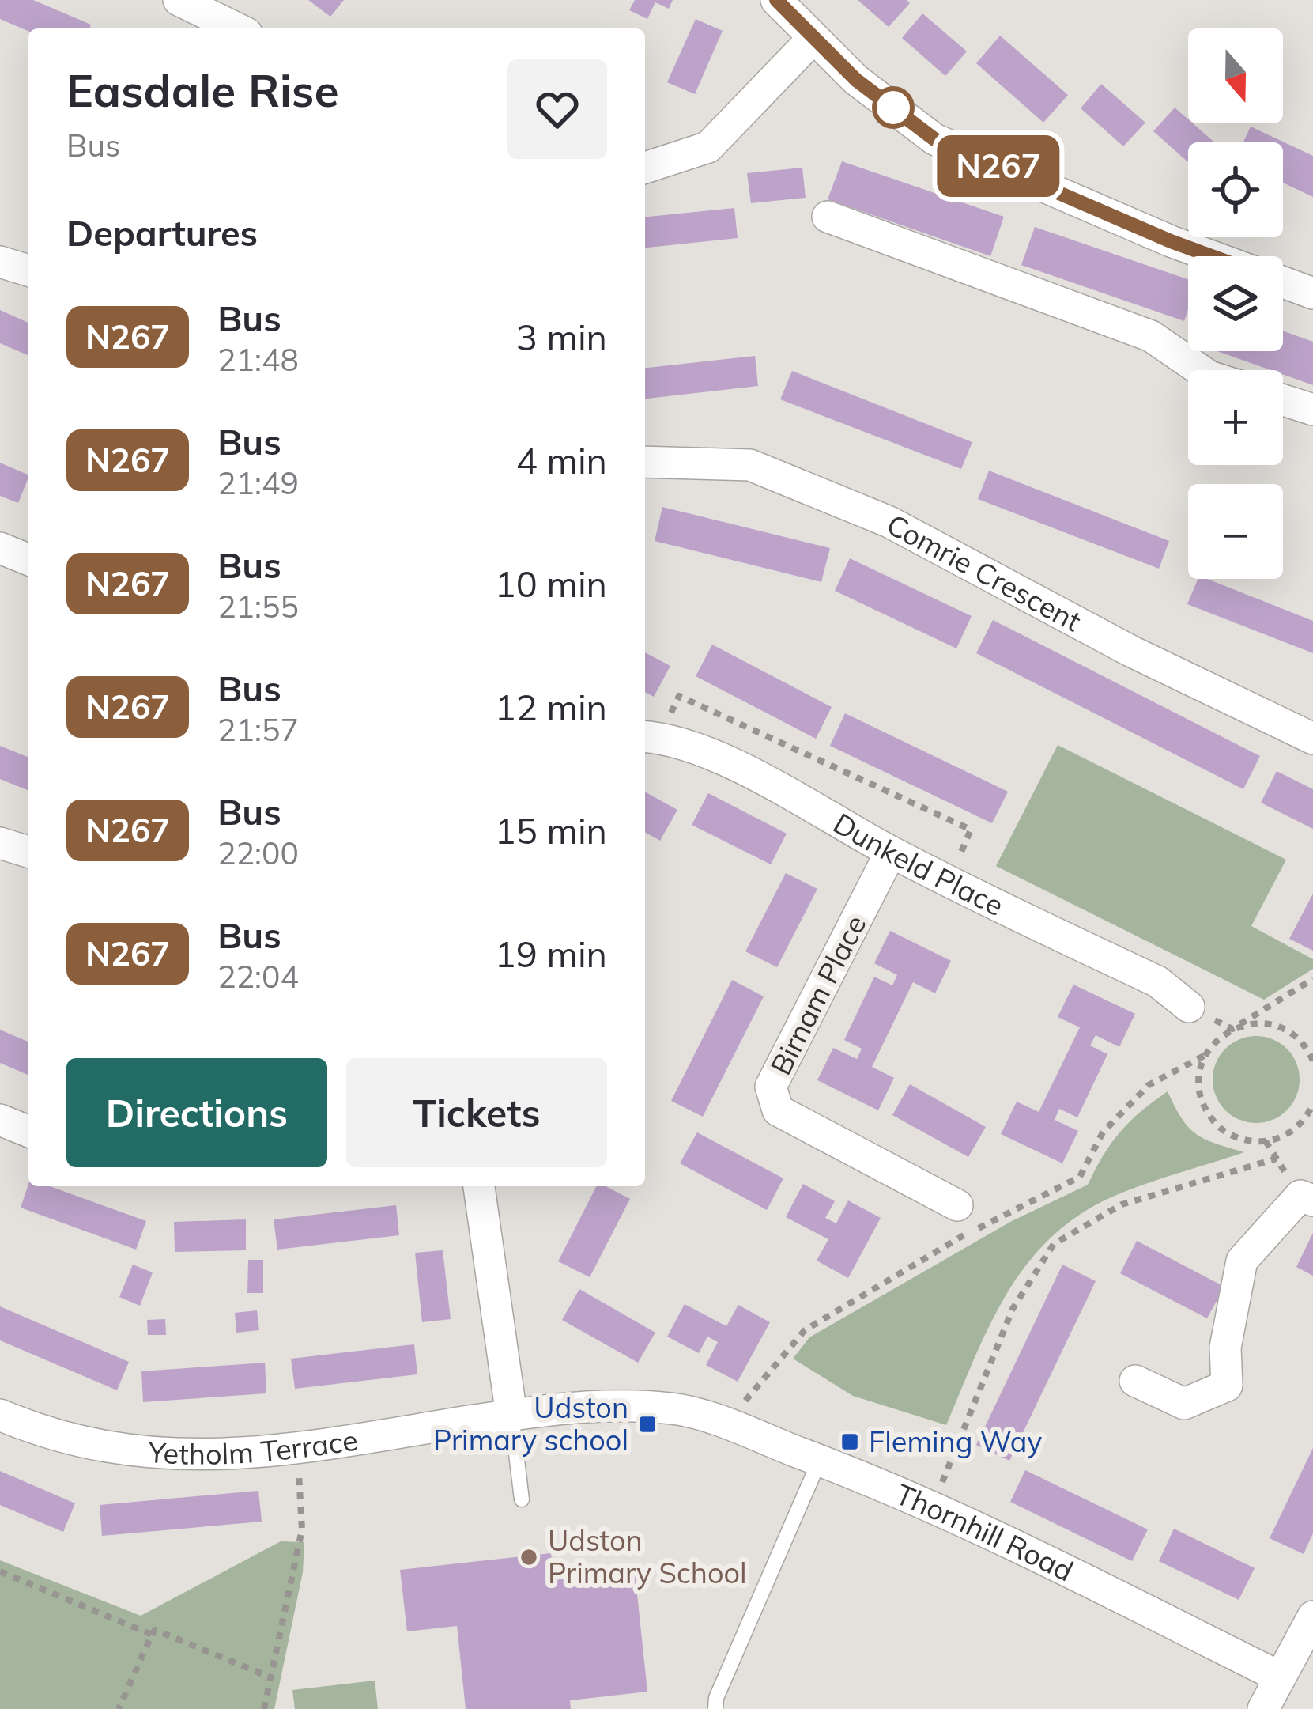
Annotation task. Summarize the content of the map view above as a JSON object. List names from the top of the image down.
{
  "streets": {
    "street": [
      "Comrie Crescent",
      "Dunkeld Place",
      "Birnam Place",
      "Yetholm Terrace",
      "Thornhill Road"
    ]
  },
  "crossings": [
    ["Dunkeld Place", "Birnam Place"],
    ["Yetholm Terrace", "Thornhill Road"]
  ],
  "places": {
    "transit": ["Udston Primary school", "Fleming Way"],
    "other": ["Udston Primary School"]
  },
  "lines": ["bus line N267"],
  "north": "bottom",
  "page": {
    "on_map": "N267",
    "map_buttons": ["+", "−"],
    "heading": [
      ["Easdale Rise", "Bus"],
      "Departures"
    ],
    "list": [
      {
        "mark": "N267",
        "name": "Bus",
        "note": "21:48",
        "value": "3 min"
      },
      {
        "mark": "N267",
        "name": "Bus",
        "note": "21:49",
        "value": "4 min"
      },
      {
        "mark": "N267",
        "name": "Bus",
        "note": "21:55",
        "value": "10 min"
      },
      {
        "mark": "N267",
        "name": "Bus",
        "note": "21:57",
        "value": "12 min"
      },
      {
        "mark": "N267",
        "name": "Bus",
        "note": "22:00",
        "value": "15 min"
      },
      {
        "mark": "N267",
        "name": "Bus",
        "note": "22:04",
        "value": "19 min"
      }
    ],
    "buttons": ["Directions", "Tickets"]
  }
}
